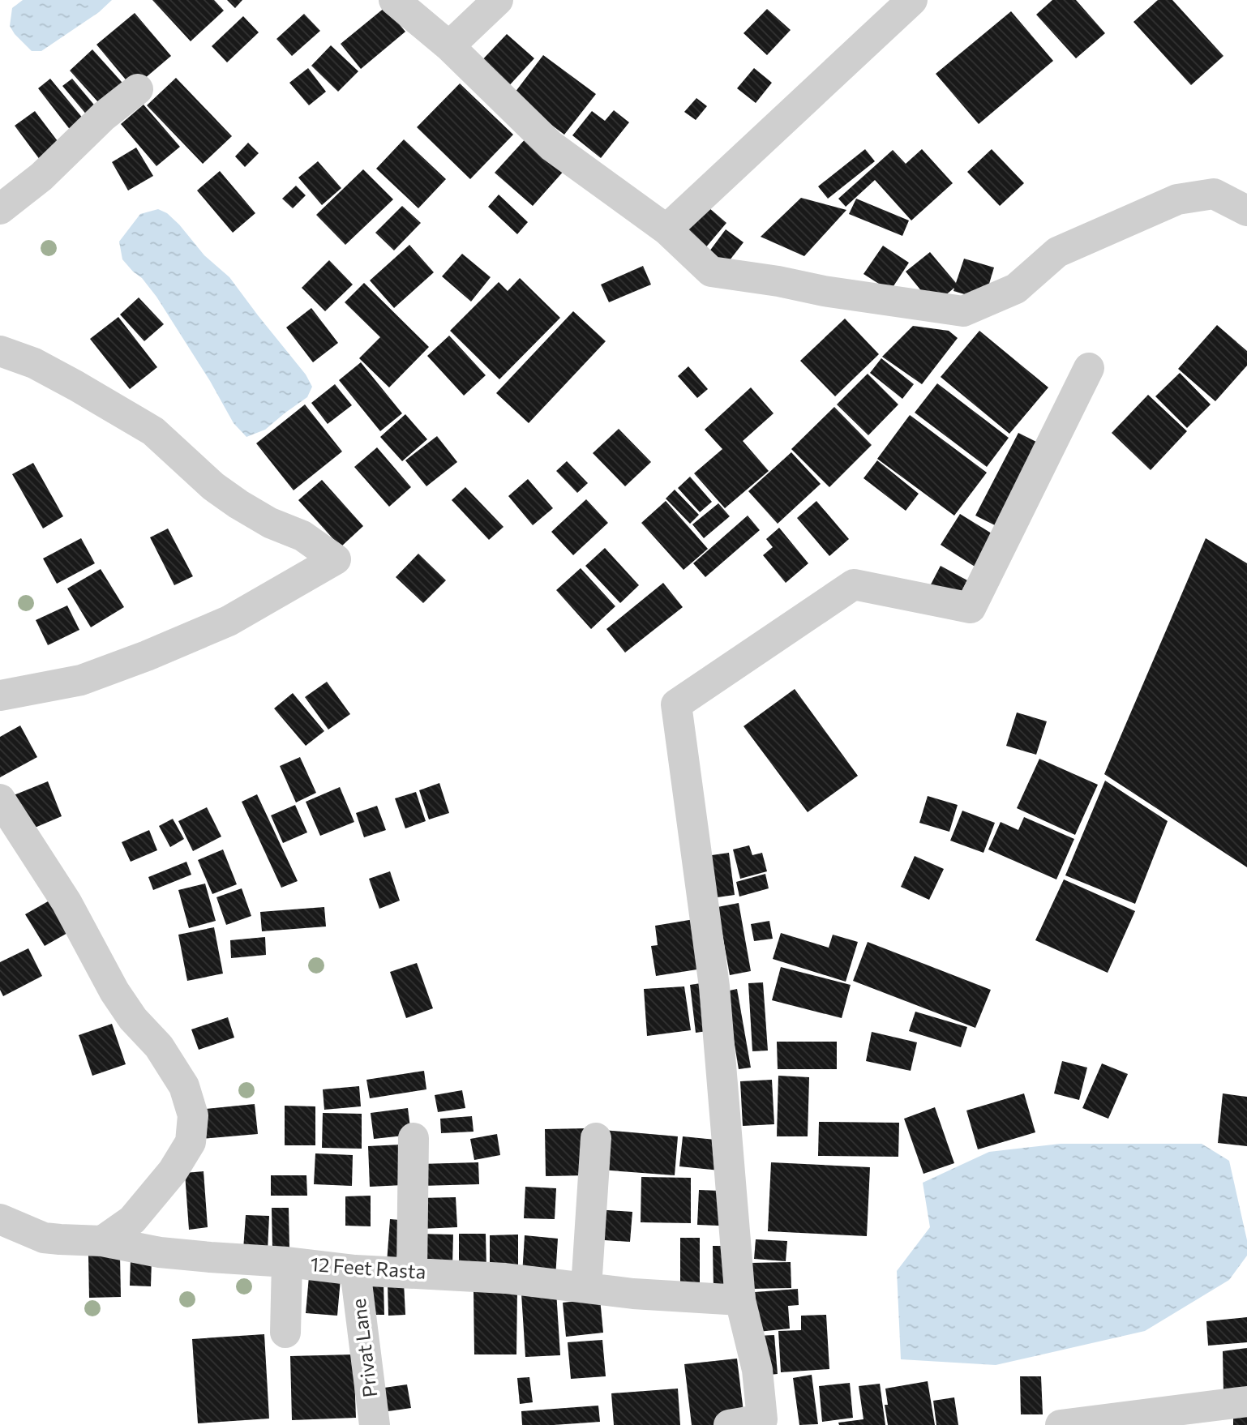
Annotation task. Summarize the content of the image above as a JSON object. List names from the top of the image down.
{
  "streets": {
    "street": ["12 Feet Rasta", "Privat Lane"]
  },
  "crossings": [
    ["12 Feet Rasta", "Privat Lane"]
  ]
}
